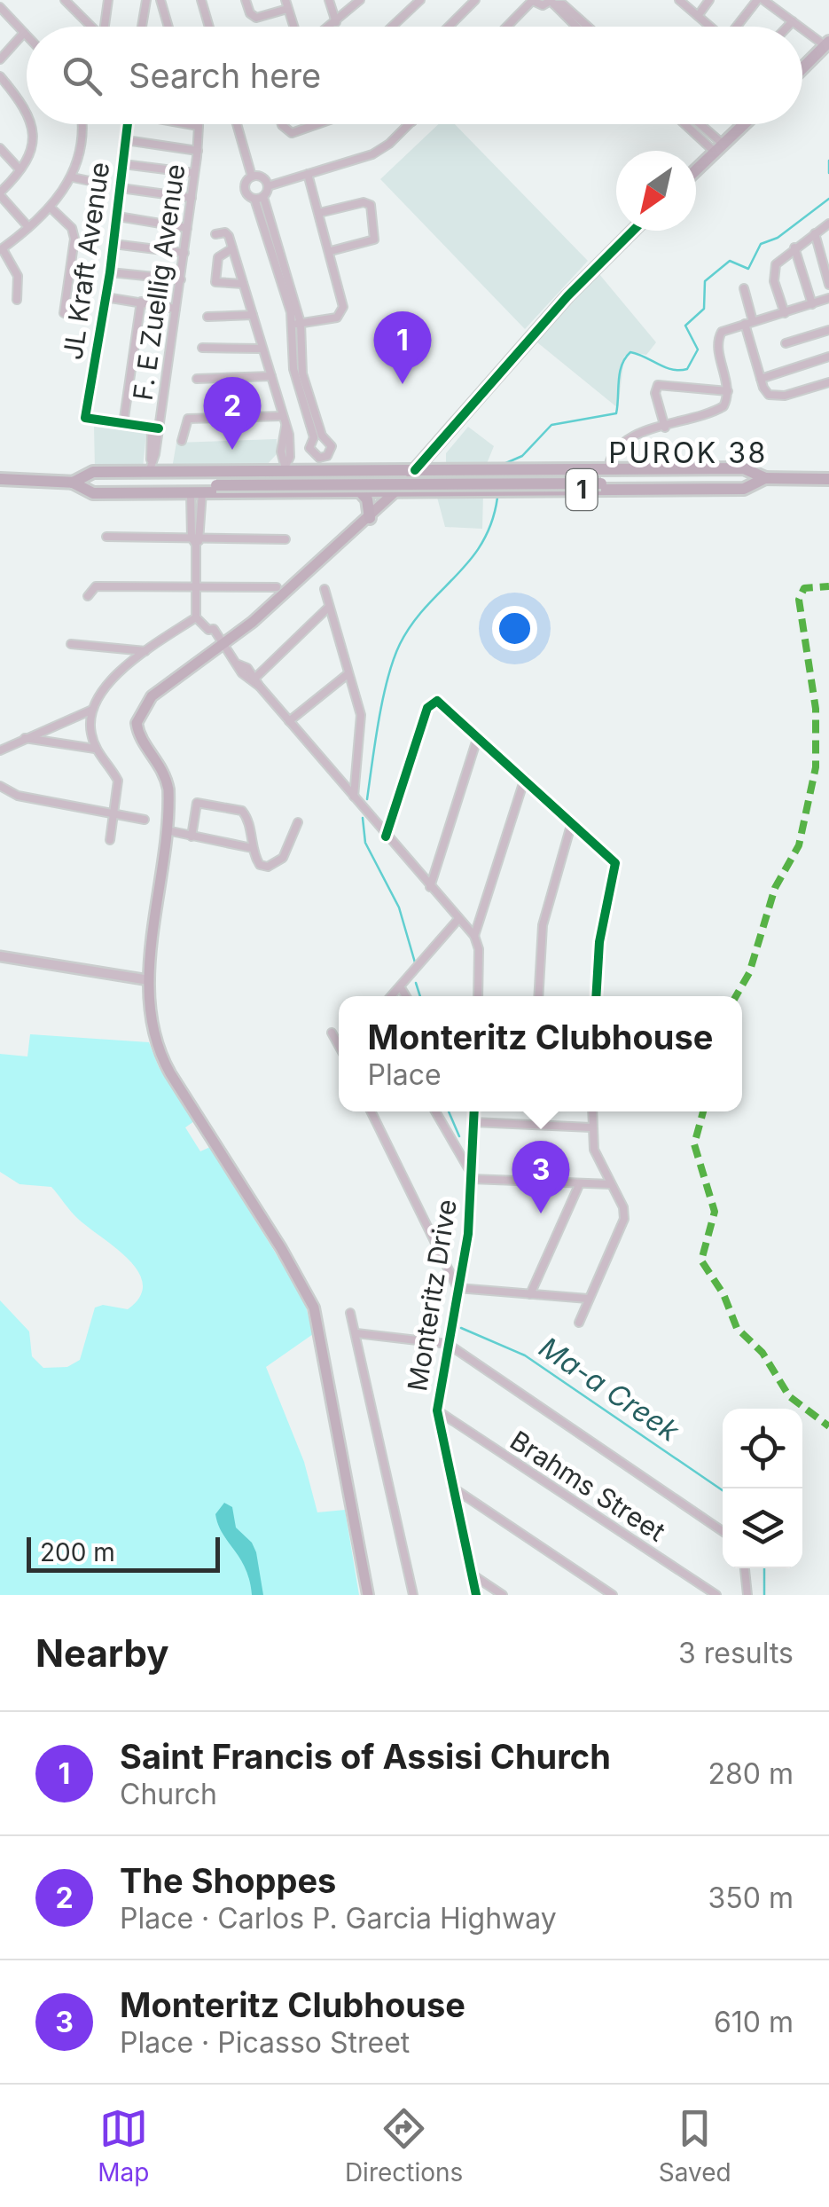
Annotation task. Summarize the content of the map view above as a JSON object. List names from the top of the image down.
{
  "streets": {
    "highway": ["1"],
    "street": [
      "JL Kraft Avenue",
      "F. E Zuellig Avenue",
      "Monteritz Drive",
      "Brahms Street"
    ]
  },
  "crossings": [
    ["F. E Zuellig Avenue", "1"],
    ["Monteritz Drive", "Brahms Street"]
  ],
  "districts": ["PUROK 38"],
  "water": ["Ma-a Creek"],
  "scale_bar": "200 m",
  "north": "bottom left",
  "page": {
    "search": "Search here",
    "pins": ["1", "2", "3"],
    "popup": ["Monteritz Clubhouse", "Place"],
    "scale": "200 m",
    "heading": ["Nearby", "3 results"],
    "list": [
      {
        "mark": "1",
        "name": "Saint Francis of Assisi Church",
        "note": "Church",
        "value": "280 m"
      },
      {
        "mark": "2",
        "name": "The Shoppes",
        "note": "Place · Carlos P. Garcia Highway",
        "value": "350 m"
      },
      {
        "mark": "3",
        "name": "Monteritz Clubhouse",
        "note": "Place · Picasso Street",
        "value": "610 m"
      }
    ],
    "nav": ["Map", "Directions", "Saved"]
  }
}
